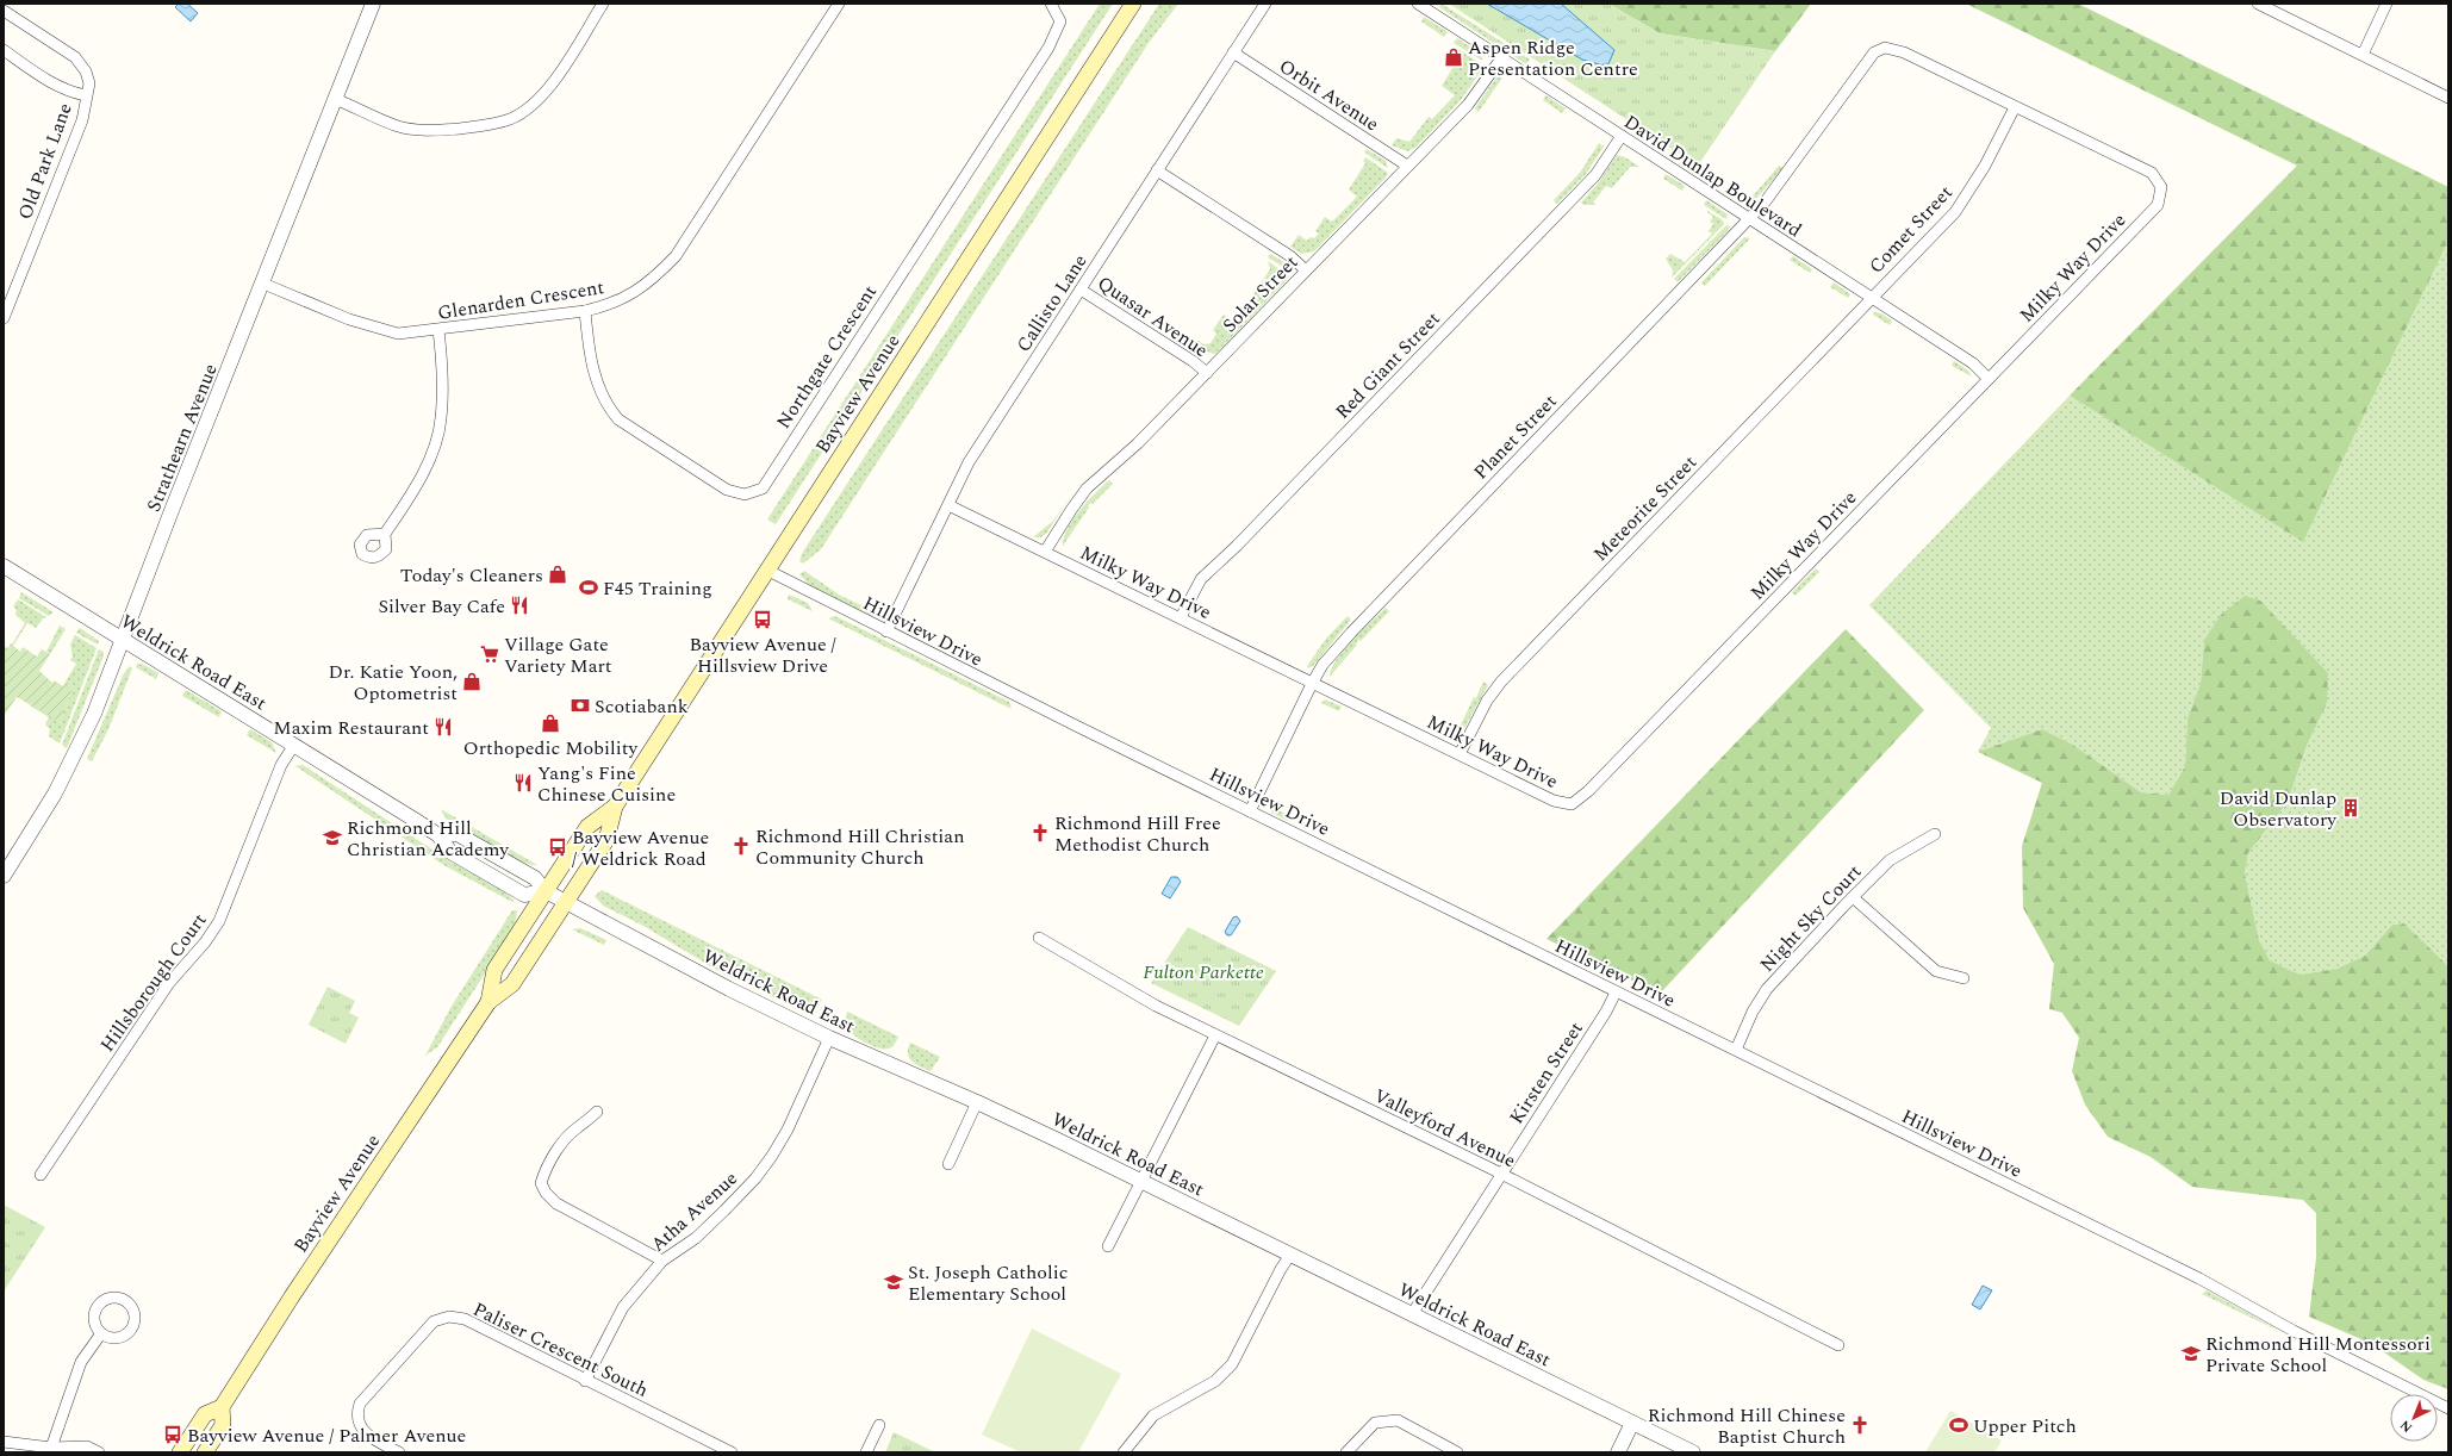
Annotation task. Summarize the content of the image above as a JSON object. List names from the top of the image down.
{
  "streets": {
    "main road": ["Bayview Avenue"],
    "street": [
      "Orbit Avenue",
      "Old Park Lane",
      "David Dunlap Boulevard",
      "Comet Street",
      "Milky Way Drive",
      "Solar Street",
      "Glenarden Crescent",
      "Callisto Lane",
      "Quasar Avenue",
      "Northgate Crescent",
      "Red Giant Street",
      "Planet Street",
      "Strathearn Avenue",
      "Meteorite Street",
      "Hillsview Drive",
      "Weldrick Road East",
      "Night Sky Court",
      "Hillsborough Court",
      "Kirsten Street",
      "Valleyford Avenue",
      "Atha Avenue",
      "Paliser Crescent South"
    ]
  },
  "crossings": [
    ["Orbit Avenue", "Solar Street"],
    ["Orbit Avenue", "Callisto Lane"],
    ["David Dunlap Boulevard", "Comet Street"],
    ["David Dunlap Boulevard", "Milky Way Drive"],
    ["David Dunlap Boulevard", "Solar Street"],
    ["David Dunlap Boulevard", "Red Giant Street"],
    ["David Dunlap Boulevard", "Planet Street"],
    ["David Dunlap Boulevard", "Meteorite Street"],
    ["Comet Street", "Milky Way Drive"],
    ["Comet Street", "Meteorite Street"],
    ["Milky Way Drive", "Solar Street"],
    ["Milky Way Drive", "Callisto Lane"],
    ["Milky Way Drive", "Red Giant Street"],
    ["Milky Way Drive", "Planet Street"],
    ["Milky Way Drive", "Meteorite Street"],
    ["Solar Street", "Quasar Avenue"],
    ["Glenarden Crescent", "Northgate Crescent"],
    ["Glenarden Crescent", "Strathearn Avenue"],
    ["Callisto Lane", "Quasar Avenue"],
    ["Callisto Lane", "Hillsview Drive"],
    ["Bayview Avenue", "Hillsview Drive"],
    ["Bayview Avenue", "Weldrick Road East"],
    ["Planet Street", "Hillsview Drive"],
    ["Strathearn Avenue", "Weldrick Road East"],
    ["Hillsview Drive", "Night Sky Court"],
    ["Hillsview Drive", "Kirsten Street"],
    ["Weldrick Road East", "Hillsborough Court"],
    ["Weldrick Road East", "Kirsten Street"],
    ["Weldrick Road East", "Atha Avenue"],
    ["Kirsten Street", "Valleyford Avenue"],
    ["Atha Avenue", "Paliser Crescent South"]
  ],
  "parks": ["Fulton Parkette"],
  "places": {
    "shop": [
      "Aspen Ridge Presentation Centre",
      "Today's Cleaners",
      "Dr. Katie Yoon, Optometrist",
      "Orthopedic Mobility"
    ],
    "sports": ["F45 Training", "Upper Pitch"],
    "restaurant": ["Silver Bay Cafe", "Maxim Restaurant", "Yang's Fine Chinese Cuisine"],
    "bus stop": ["Bayview Avenue / Hillsview Drive", "Bayview Avenue / Weldrick Road", "Bayview Avenue / Palmer Avenue"],
    "supermarket": ["Village Gate Variety Mart"],
    "bank": ["Scotiabank"],
    "building": ["David Dunlap Observatory"],
    "church": ["Richmond Hill Free Methodist Church", "Richmond Hill Christian Community Church", "Richmond Hill Chinese Baptist Church"],
    "school or university": ["Richmond Hill Christian Academy", "St. Joseph Catholic Elementary School", "Richmond Hill Montessori Private School"]
  },
  "north": "bottom left"
}
